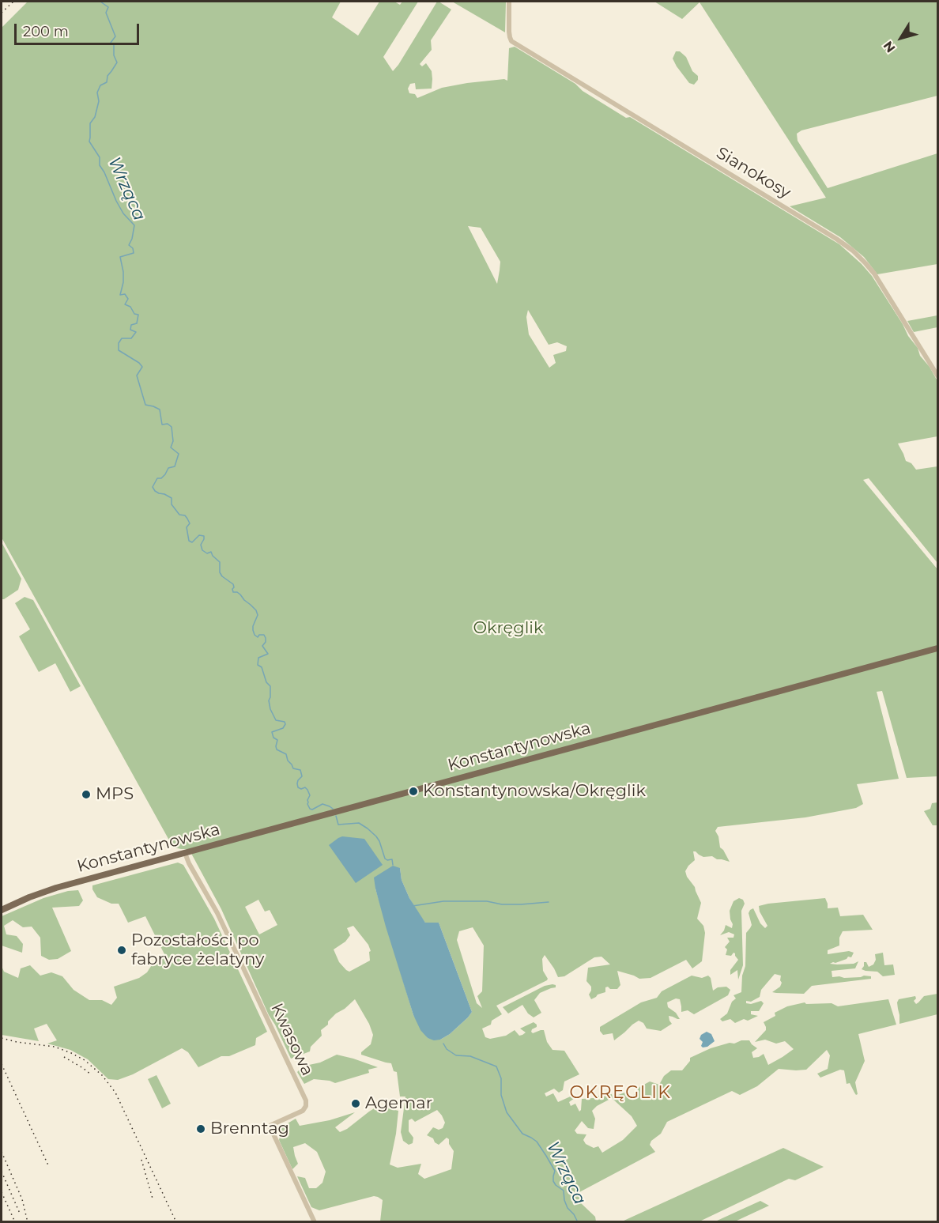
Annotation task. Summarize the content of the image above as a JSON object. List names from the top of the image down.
{
  "streets": {
    "main road": ["Konstantynowska"],
    "street": ["Sianokosy", "Kwasowa"]
  },
  "crossings": [
    ["Konstantynowska", "Kwasowa"]
  ],
  "districts": ["OKRĘGLIK"],
  "water": ["Wrząca"],
  "parks": ["Okręglik"],
  "places": [
    "Konstantynowska/Okręglik",
    "MPS",
    "Pozostałości po fabryce żelatyny",
    "Agemar",
    "Brenntag"
  ],
  "scale_bar": "200 m",
  "north": "bottom left"
}
